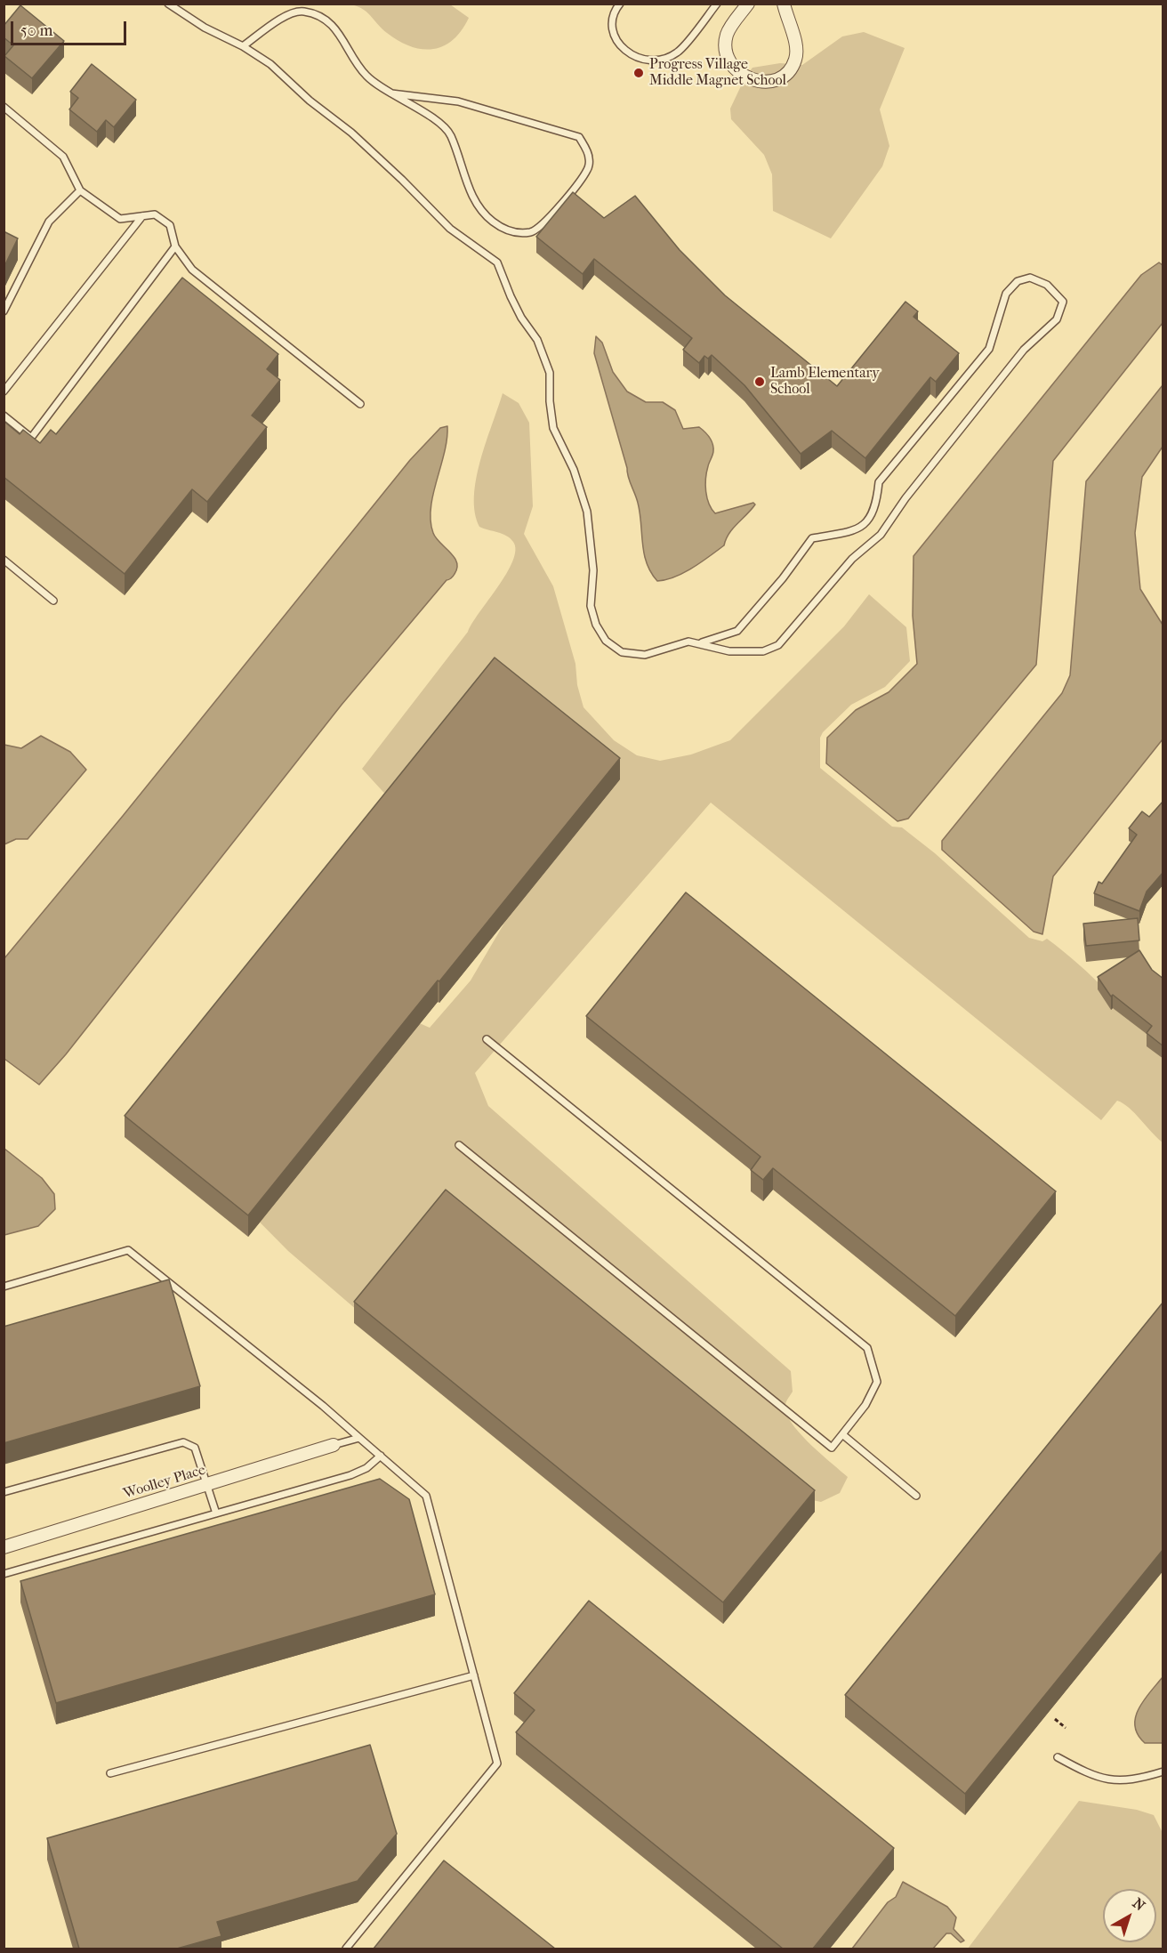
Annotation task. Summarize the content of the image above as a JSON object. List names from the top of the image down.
{
  "streets": {
    "street": ["Woolley Place"]
  },
  "places": ["Progress Village Middle Magnet School", "Lamb Elementary School"],
  "scale_bar": "50 m",
  "north": "top right"
}
